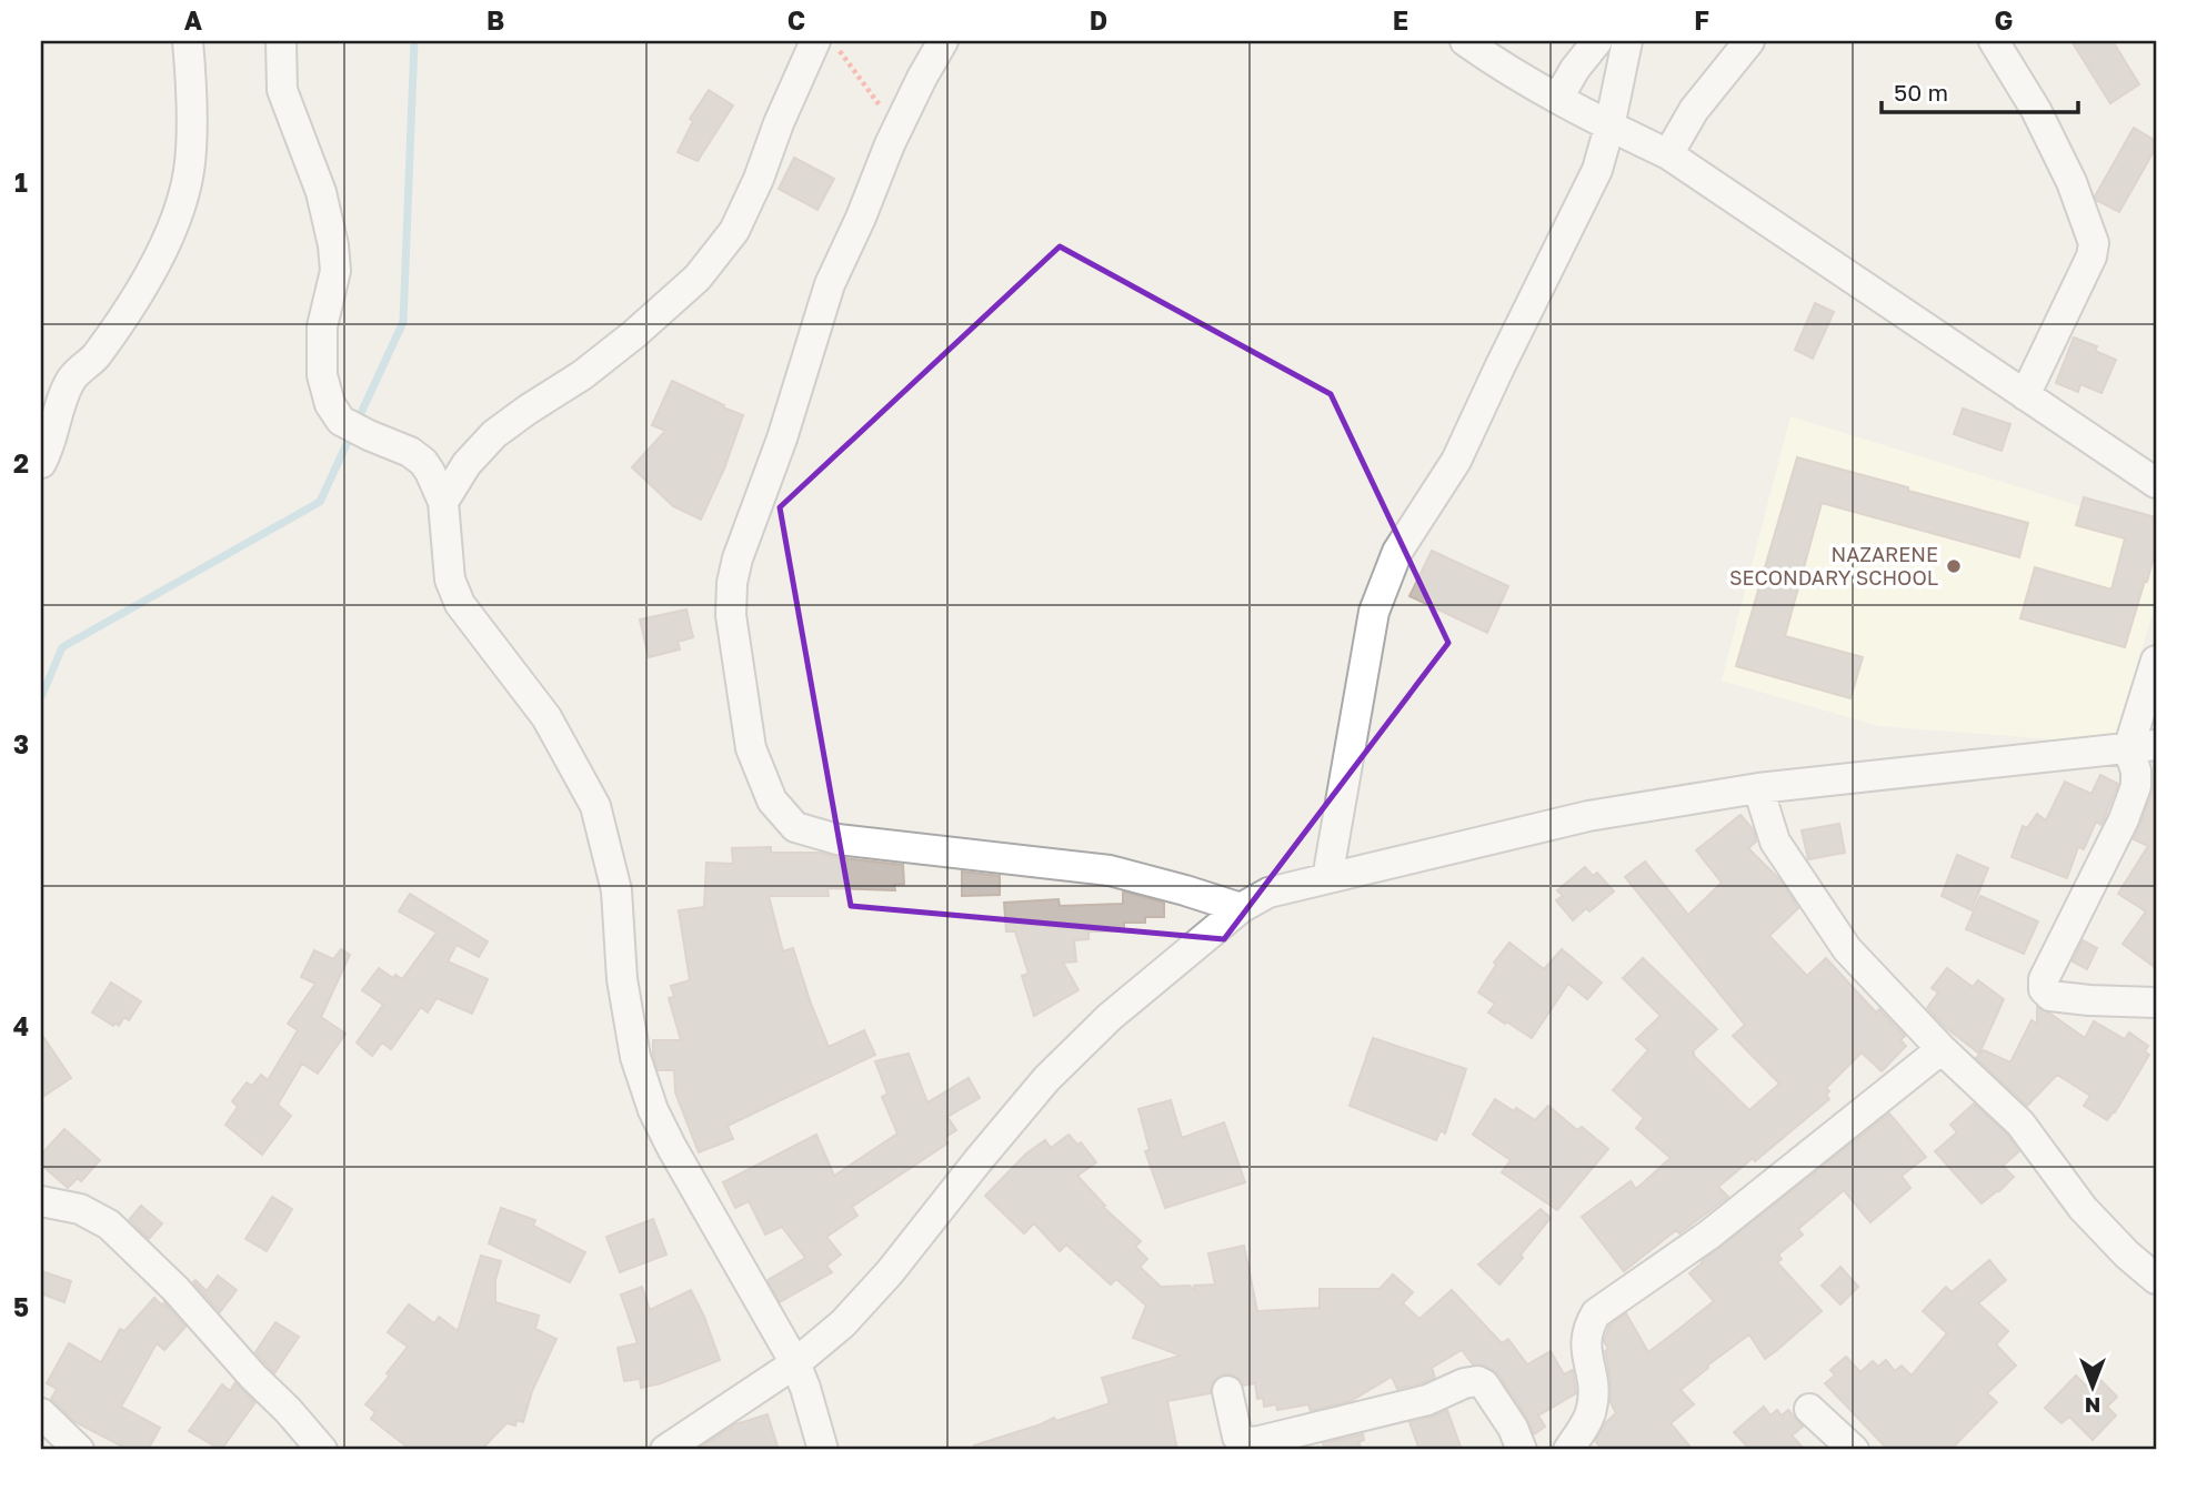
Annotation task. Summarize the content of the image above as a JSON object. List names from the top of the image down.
{
  "places": ["NAZARENE SECONDARY SCHOOL"],
  "scale_bar": "50 m",
  "north": "bottom",
  "grid": {
    "columns": [
      "A",
      "B",
      "C",
      "D",
      "E",
      "F",
      "G"
    ],
    "rows": [
      "1",
      "2",
      "3",
      "4",
      "5"
    ]
  }
}
